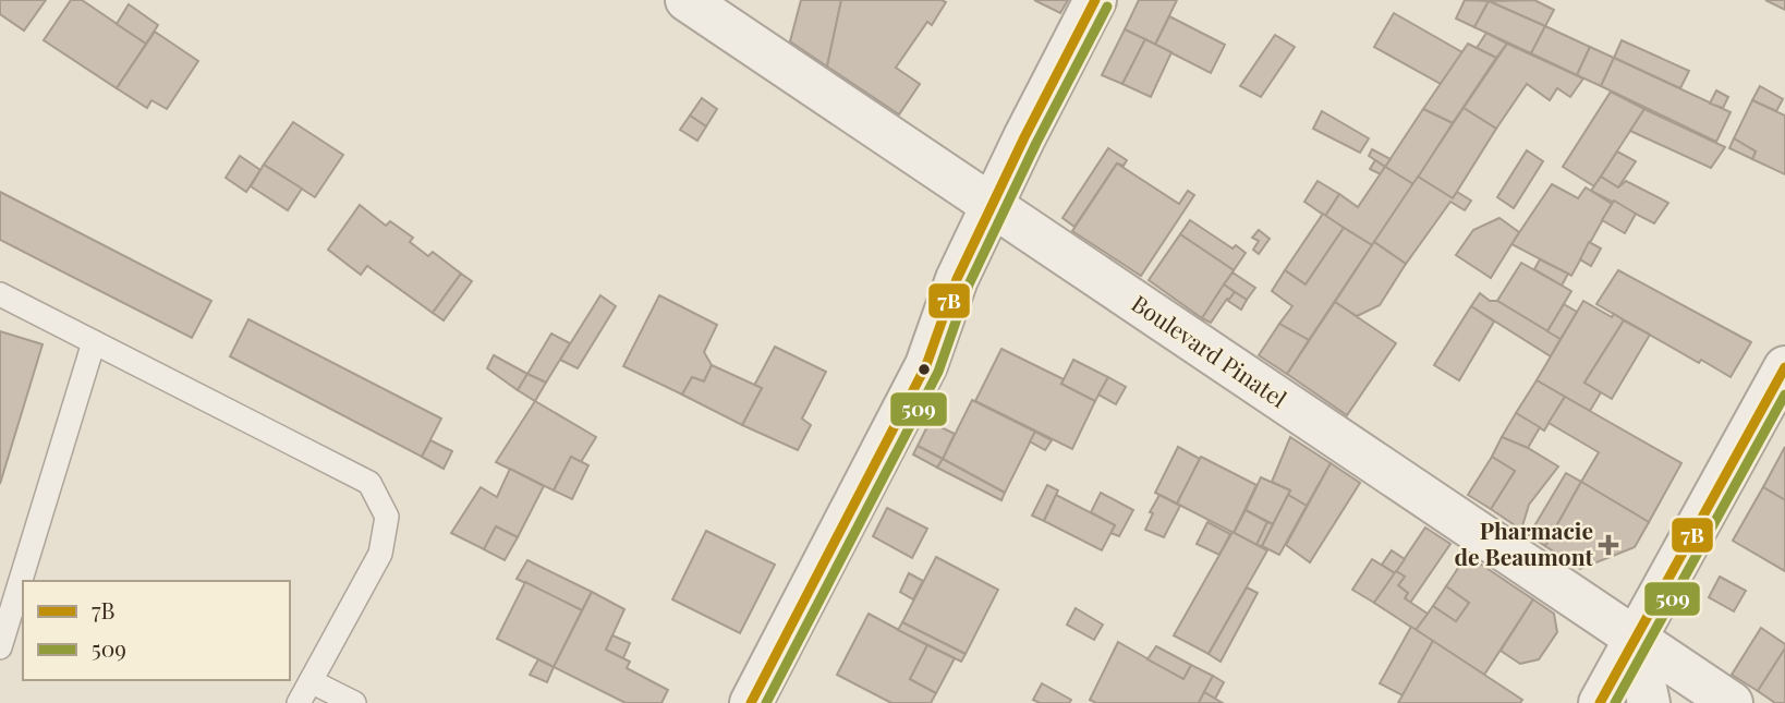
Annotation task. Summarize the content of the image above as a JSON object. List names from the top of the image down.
{
  "streets": {
    "street": ["Boulevard Pinatel"]
  },
  "places": {
    "health": ["Pharmacie de Beaumont"]
  },
  "lines": ["transit line 7B", "transit line 509"],
  "legend": ["7B", "509"]
}
